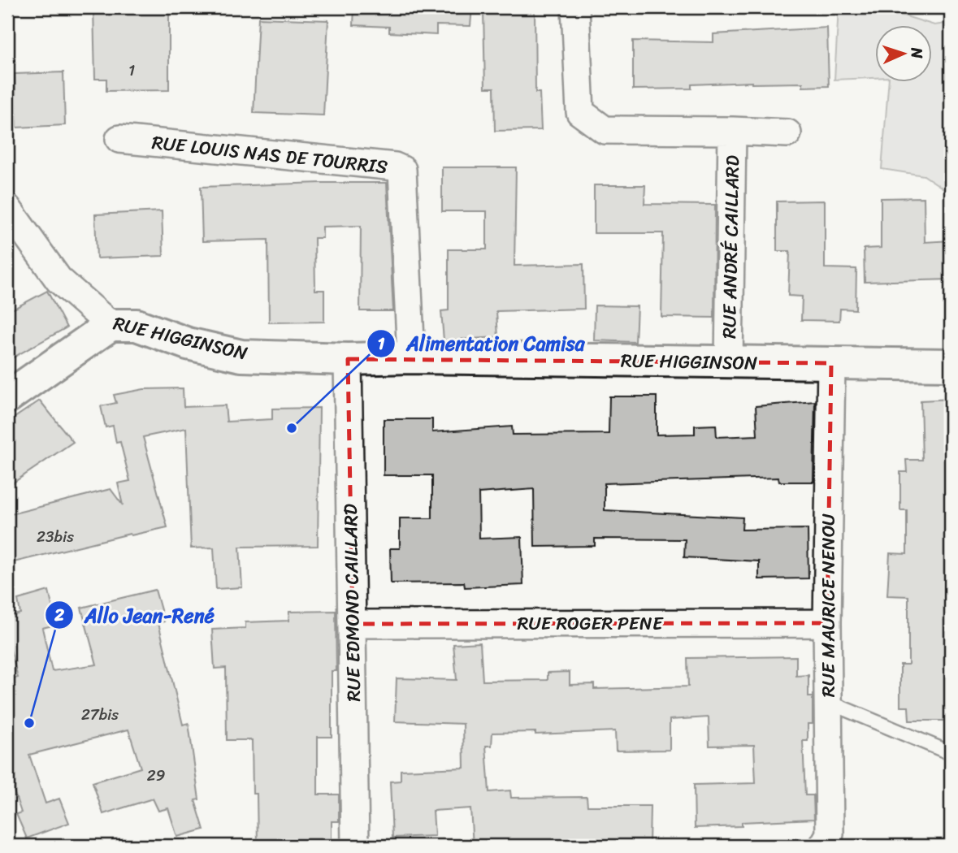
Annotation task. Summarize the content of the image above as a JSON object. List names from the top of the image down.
{
  "streets": {
    "street": [
      "RUE LOUIS NAS DE TOURRIS",
      "RUE ANDRÉ CAILLARD",
      "RUE HIGGINSON",
      "RUE EDMOND CAILLARD",
      "RUE MAURICE NENOU",
      "RUE ROGER PENE"
    ]
  },
  "crossings": [
    ["RUE LOUIS NAS DE TOURRIS", "RUE HIGGINSON"],
    ["RUE ANDRÉ CAILLARD", "RUE HIGGINSON"],
    ["RUE HIGGINSON", "RUE EDMOND CAILLARD"],
    ["RUE HIGGINSON", "RUE MAURICE NENOU"],
    ["RUE EDMOND CAILLARD", "RUE ROGER PENE"],
    ["RUE MAURICE NENOU", "RUE ROGER PENE"]
  ],
  "places": ["Alimentation Camisa", "Allo Jean-René"],
  "house_numbers": [
    "1",
    "23bis",
    "27bis",
    "29"
  ],
  "north": "right"
}
